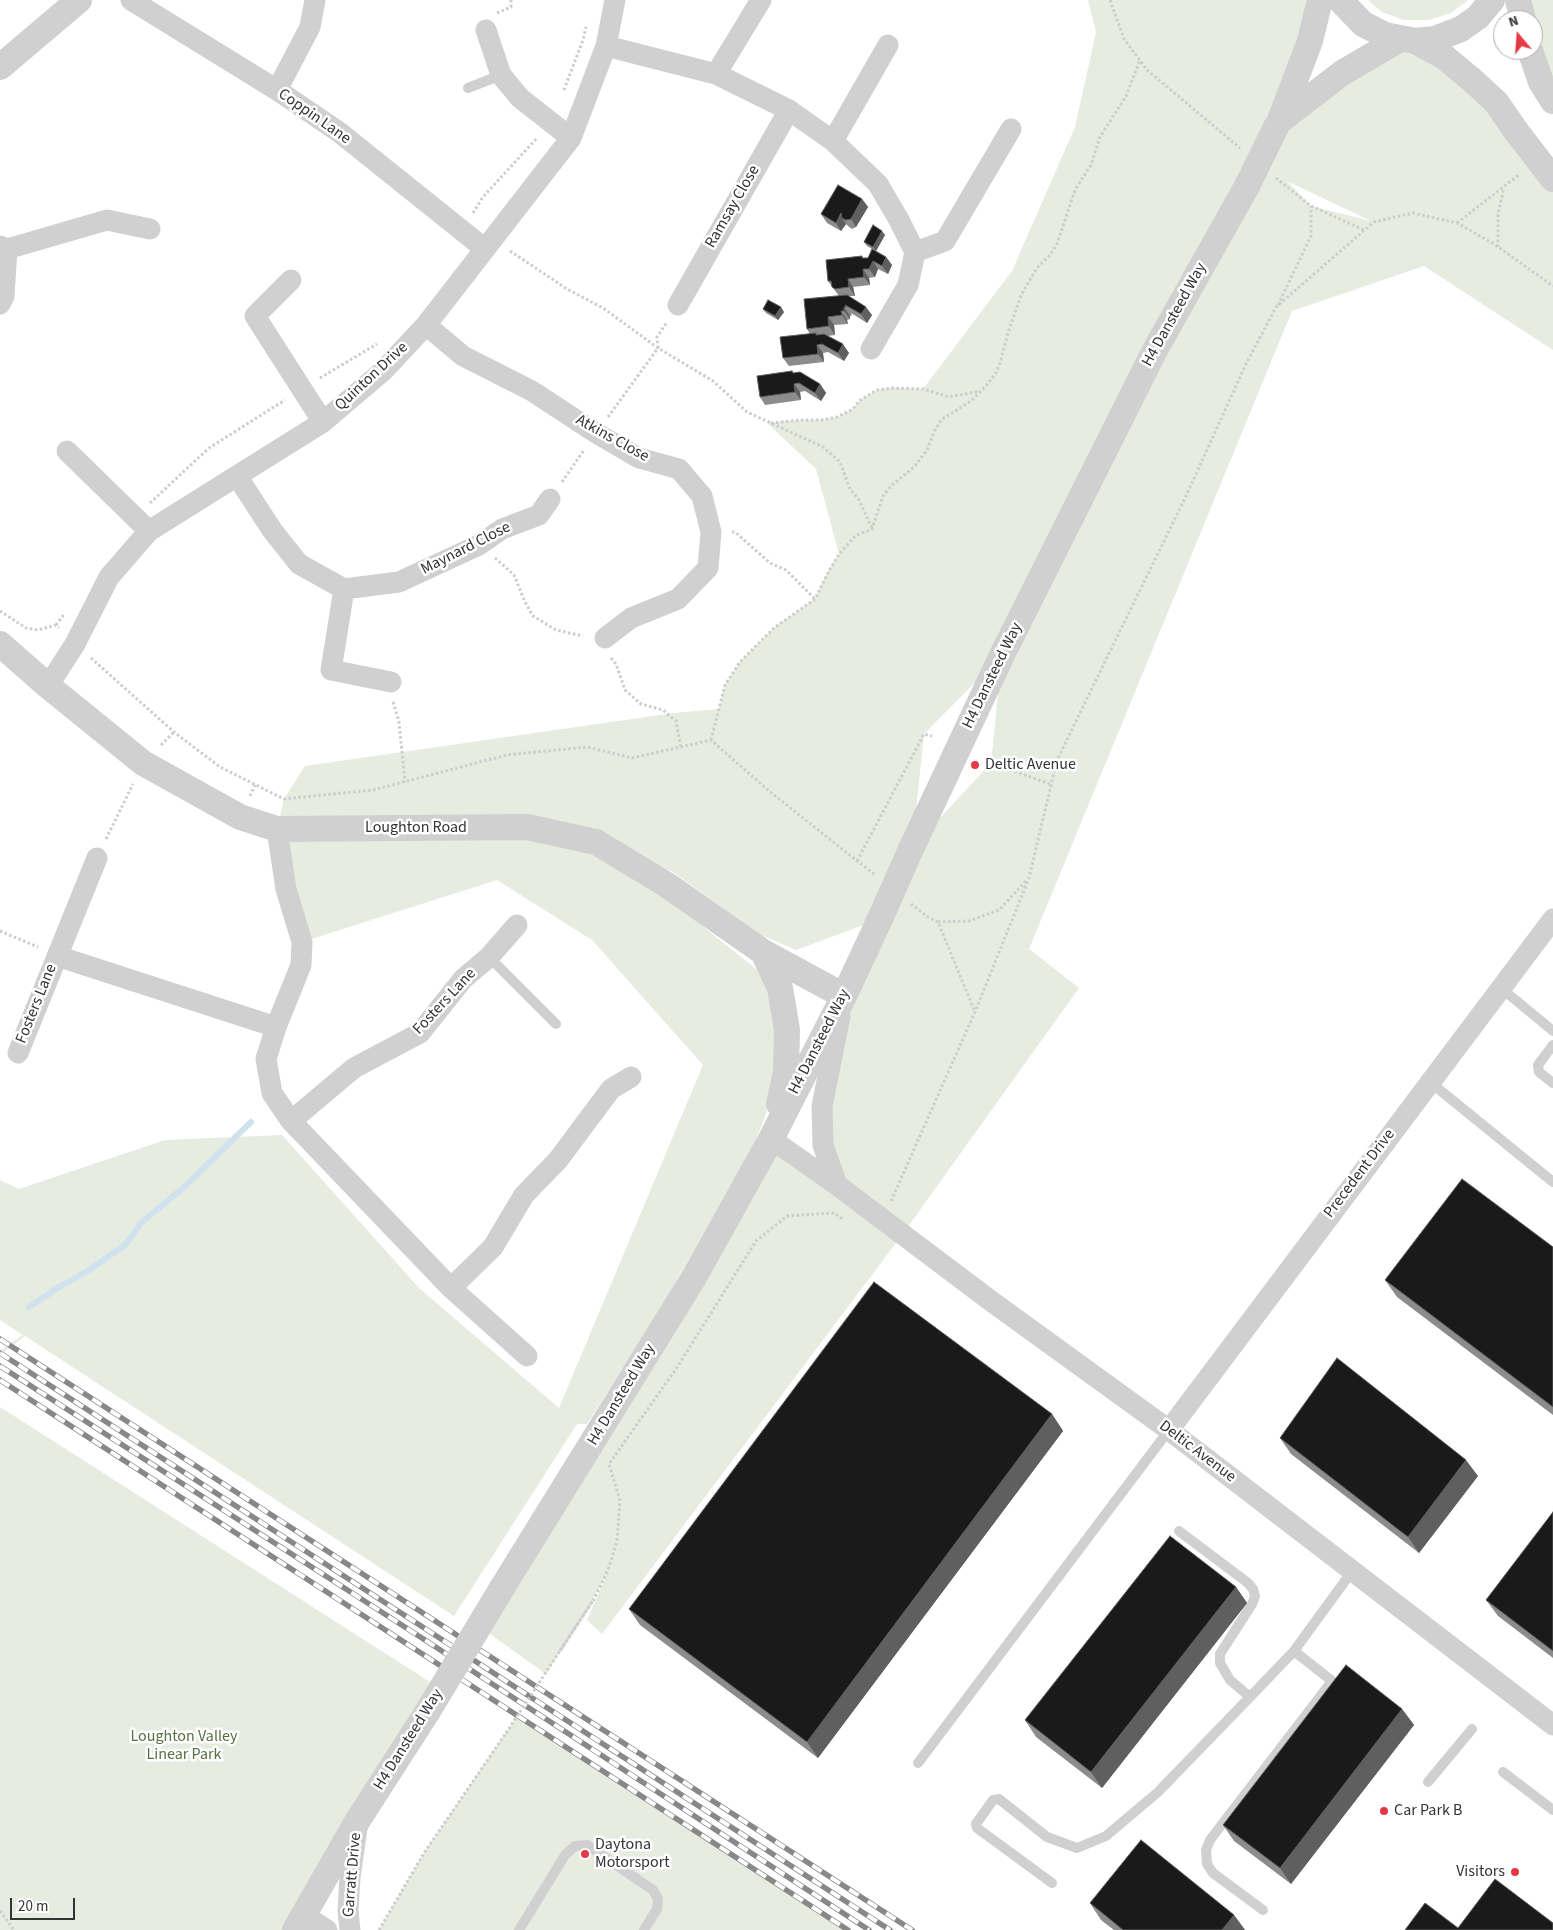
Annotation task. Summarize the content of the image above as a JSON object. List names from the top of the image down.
{
  "streets": {
    "street": [
      "Coppin Lane",
      "Ramsay Close",
      "H4 Dansteed Way",
      "Quinton Drive",
      "Atkins Close",
      "Maynard Close",
      "Loughton Road",
      "Fosters Lane",
      "Precedent Drive",
      "Deltic Avenue",
      "Garratt Drive"
    ]
  },
  "crossings": [
    ["Coppin Lane", "Quinton Drive"],
    ["H4 Dansteed Way", "Loughton Road"],
    ["H4 Dansteed Way", "Deltic Avenue"],
    ["H4 Dansteed Way", "Garratt Drive"],
    ["Quinton Drive", "Atkins Close"],
    ["Quinton Drive", "Loughton Road"],
    ["Precedent Drive", "Deltic Avenue"]
  ],
  "parks": ["Loughton Valley Linear Park"],
  "places": [
    "Deltic Avenue",
    "Car Park B",
    "Daytona Motorsport",
    "Visitors"
  ],
  "scale_bar": "20 m",
  "north": "top"
}
